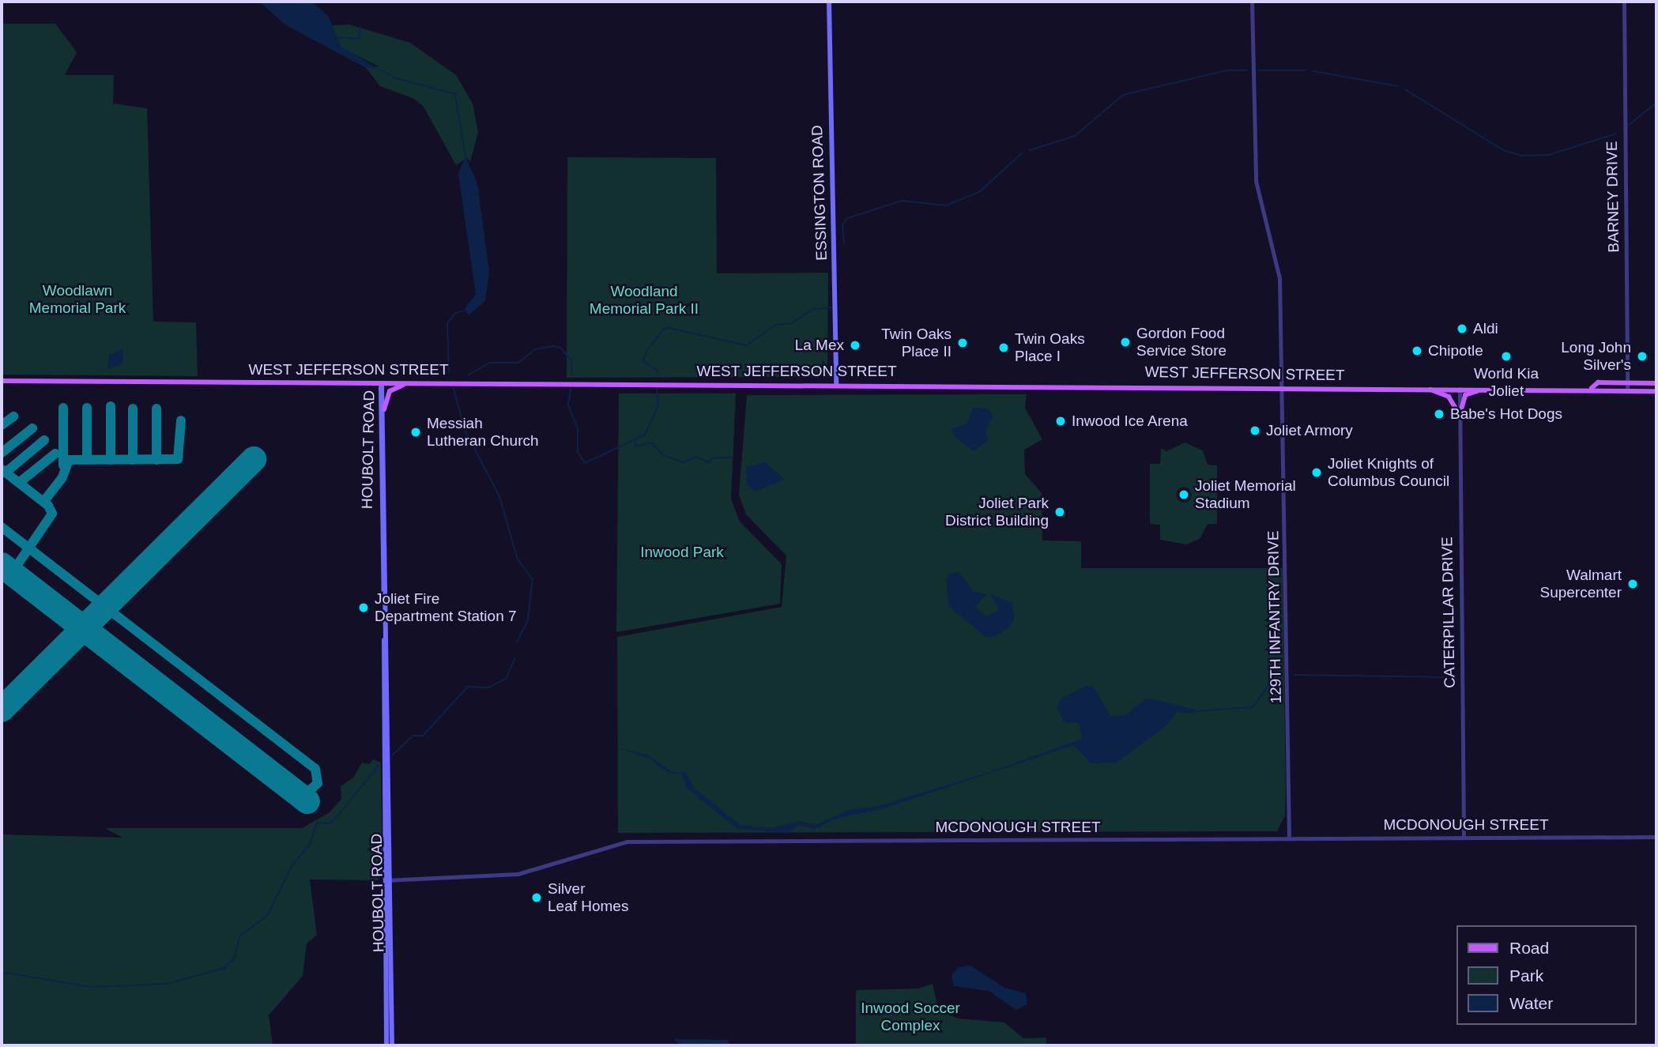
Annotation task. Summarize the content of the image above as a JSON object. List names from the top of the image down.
{
  "streets": {
    "main road": ["ESSINGTON ROAD", "WEST JEFFERSON STREET", "HOUBOLT ROAD"],
    "street": [
      "BARNEY DRIVE",
      "CATERPILLAR DRIVE",
      "129TH INFANTRY DRIVE",
      "MCDONOUGH STREET"
    ]
  },
  "crossings": [
    ["ESSINGTON ROAD", "WEST JEFFERSON STREET"],
    ["BARNEY DRIVE", "WEST JEFFERSON STREET"],
    ["WEST JEFFERSON STREET", "HOUBOLT ROAD"],
    ["WEST JEFFERSON STREET", "CATERPILLAR DRIVE"],
    ["WEST JEFFERSON STREET", "129TH INFANTRY DRIVE"],
    ["HOUBOLT ROAD", "MCDONOUGH STREET"],
    ["CATERPILLAR DRIVE", "MCDONOUGH STREET"],
    ["129TH INFANTRY DRIVE", "MCDONOUGH STREET"]
  ],
  "parks": [
    "Woodlawn Memorial Park",
    "Woodland Memorial Park II",
    "Inwood Park",
    "Inwood Soccer Complex"
  ],
  "places": [
    "Aldi",
    "Gordon Food Service Store",
    "Twin Oaks Place II",
    "La Mex",
    "Twin Oaks Place I",
    "Chipotle",
    "World Kia Joliet",
    "Long John Silver's",
    "Babe's Hot Dogs",
    "Inwood Ice Arena",
    "Joliet Armory",
    "Messiah Lutheran Church",
    "Joliet Knights of Columbus Council",
    "Joliet Memorial Stadium",
    "Joliet Park District Building",
    "Walmart Supercenter",
    "Joliet Fire Department Station 7",
    "Silver Leaf Homes"
  ],
  "legend": ["Road", "Park", "Water"]
}
